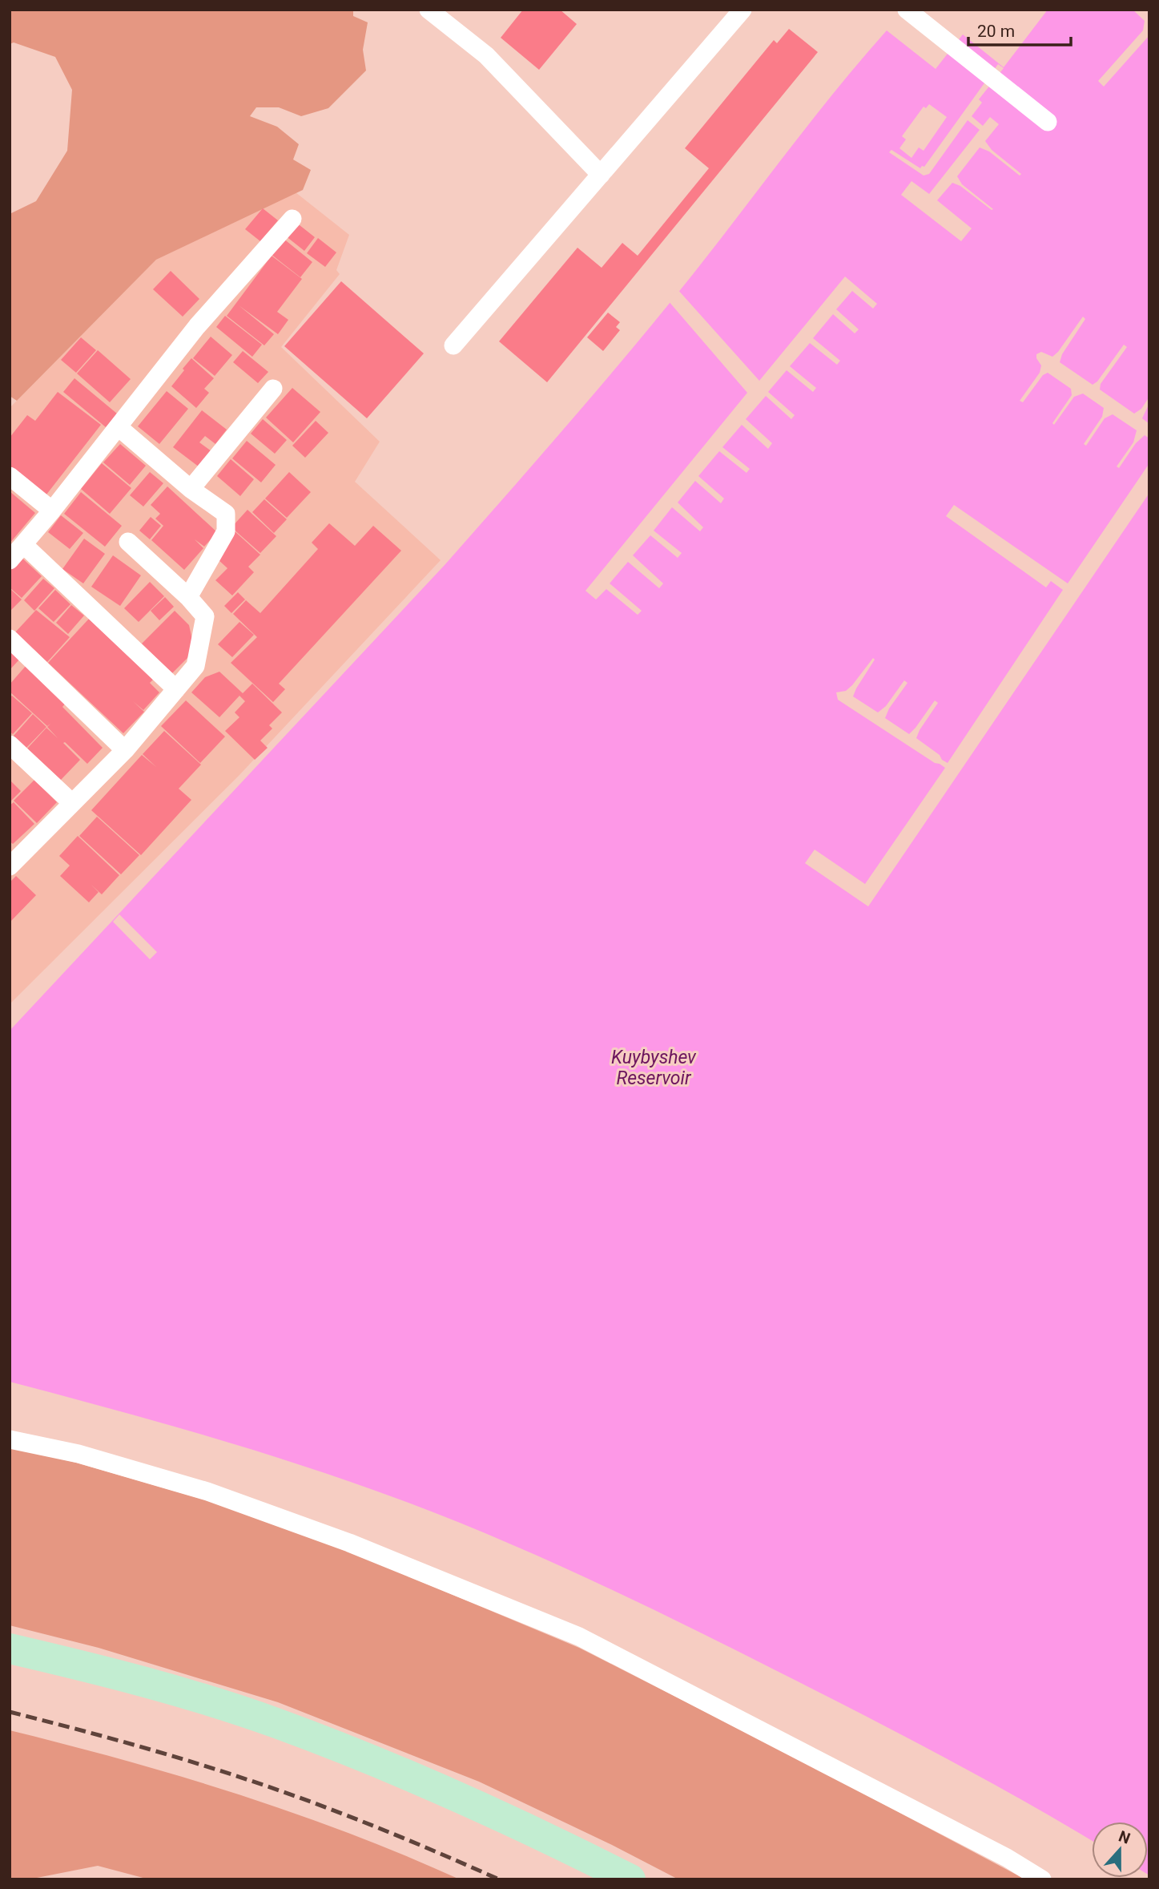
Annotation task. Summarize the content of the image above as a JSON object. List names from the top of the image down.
{
  "water": ["Kuybyshev Reservoir"],
  "scale_bar": "20 m",
  "north": "top"
}
